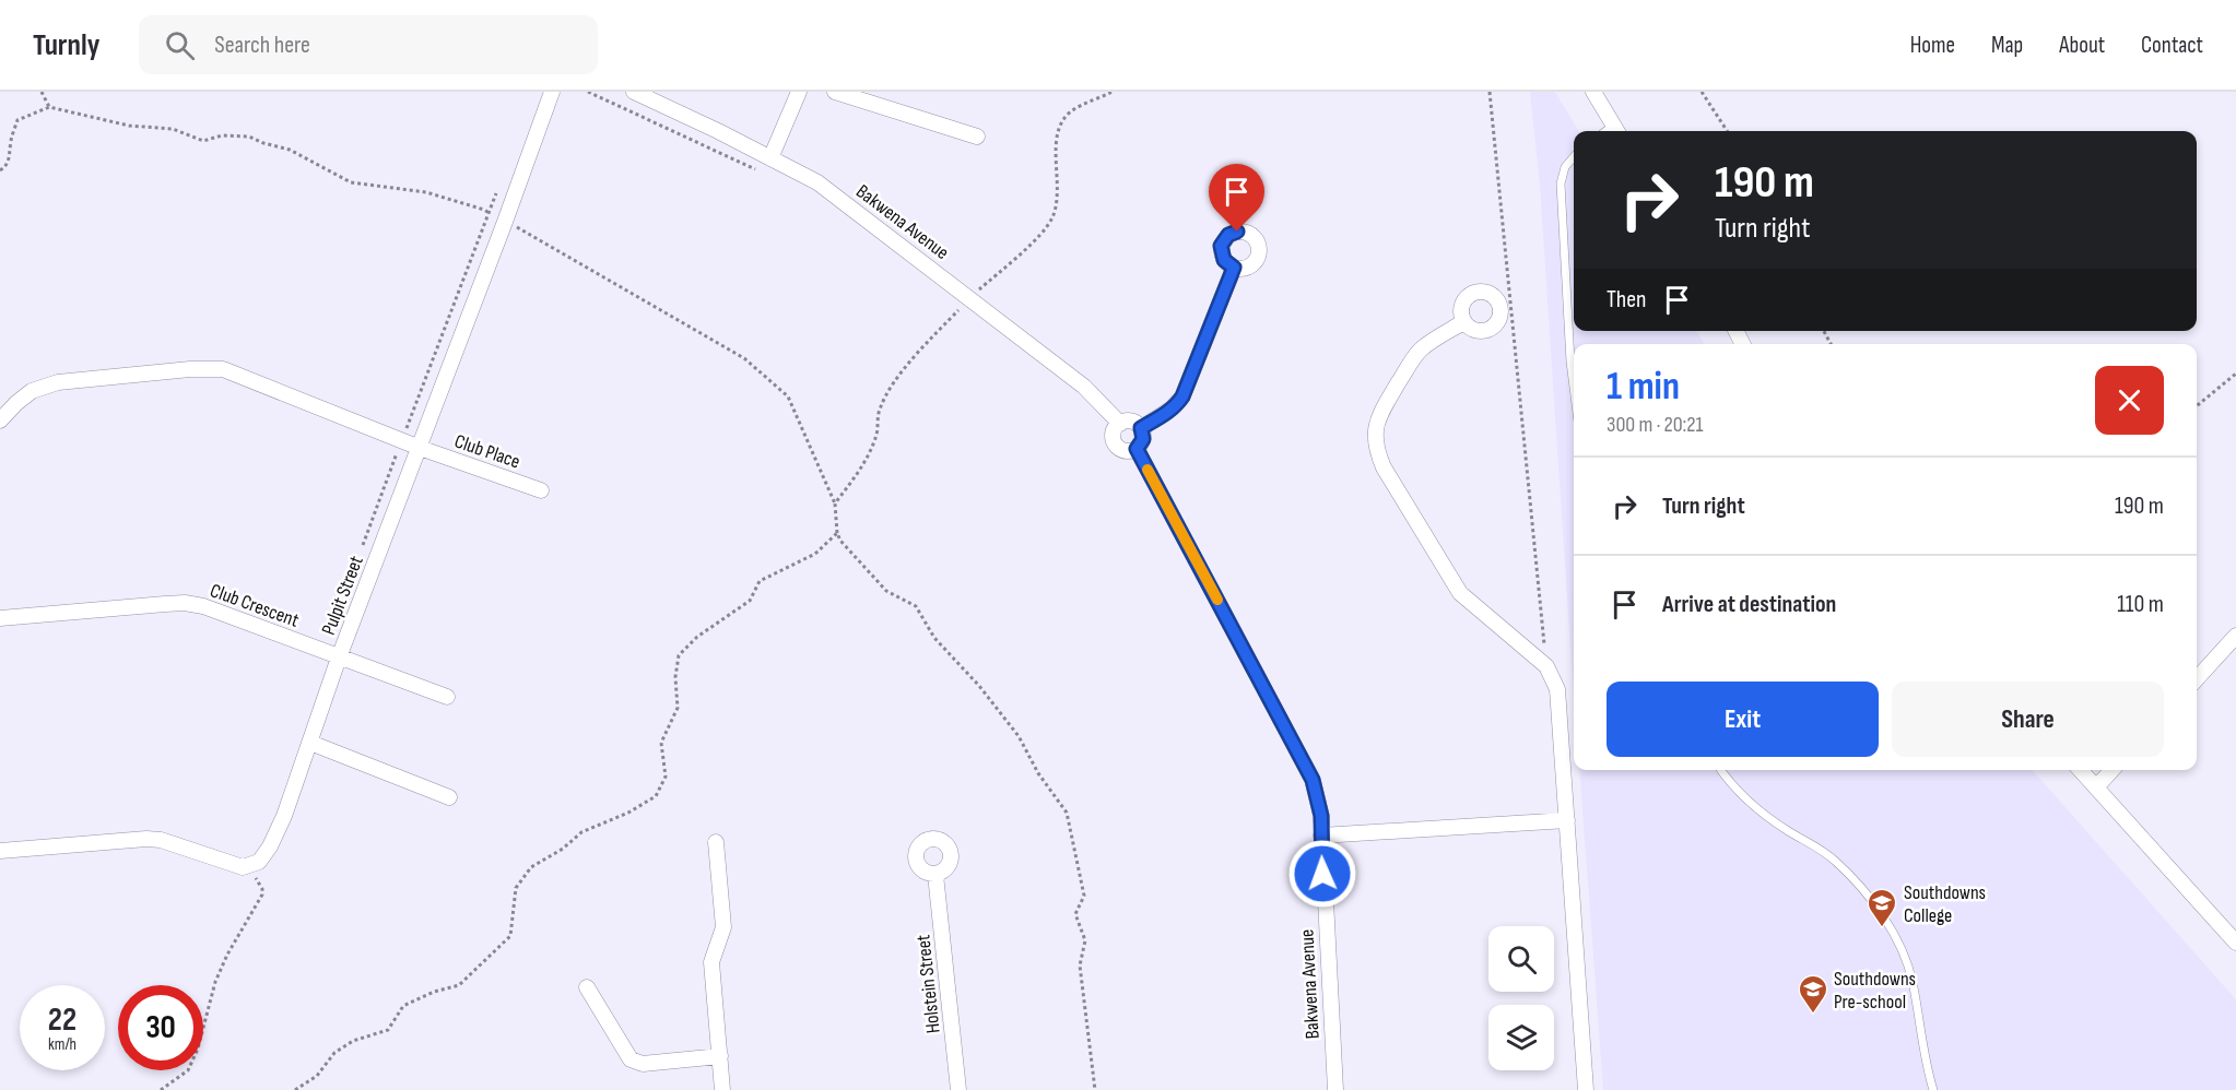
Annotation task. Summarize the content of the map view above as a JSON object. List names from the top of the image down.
{
  "streets": {
    "street": [
      "Bakwena Avenue",
      "Club Place",
      "Pulpit Street",
      "Club Crescent",
      "Holstein Street"
    ]
  },
  "crossings": [
    ["Club Place", "Pulpit Street"],
    ["Pulpit Street", "Club Crescent"]
  ],
  "places": {
    "school or university": ["Southdowns College", "Southdowns Pre-school"]
  },
  "page": {
    "header": "Turnly",
    "search": "Search here",
    "nav": [
      "Home",
      "Map",
      "About",
      "Contact"
    ],
    "turn": ["190 m", "Turn right"],
    "then": "Then",
    "heading": ["1 min", "300 m · 20:21"],
    "list": [
      {
        "name": "Turn right",
        "value": "190 m"
      },
      {
        "name": "Arrive at destination",
        "value": "110 m"
      }
    ],
    "buttons": ["Exit", "Share"],
    "speed": "22 km/h",
    "limit": "30"
  }
}
